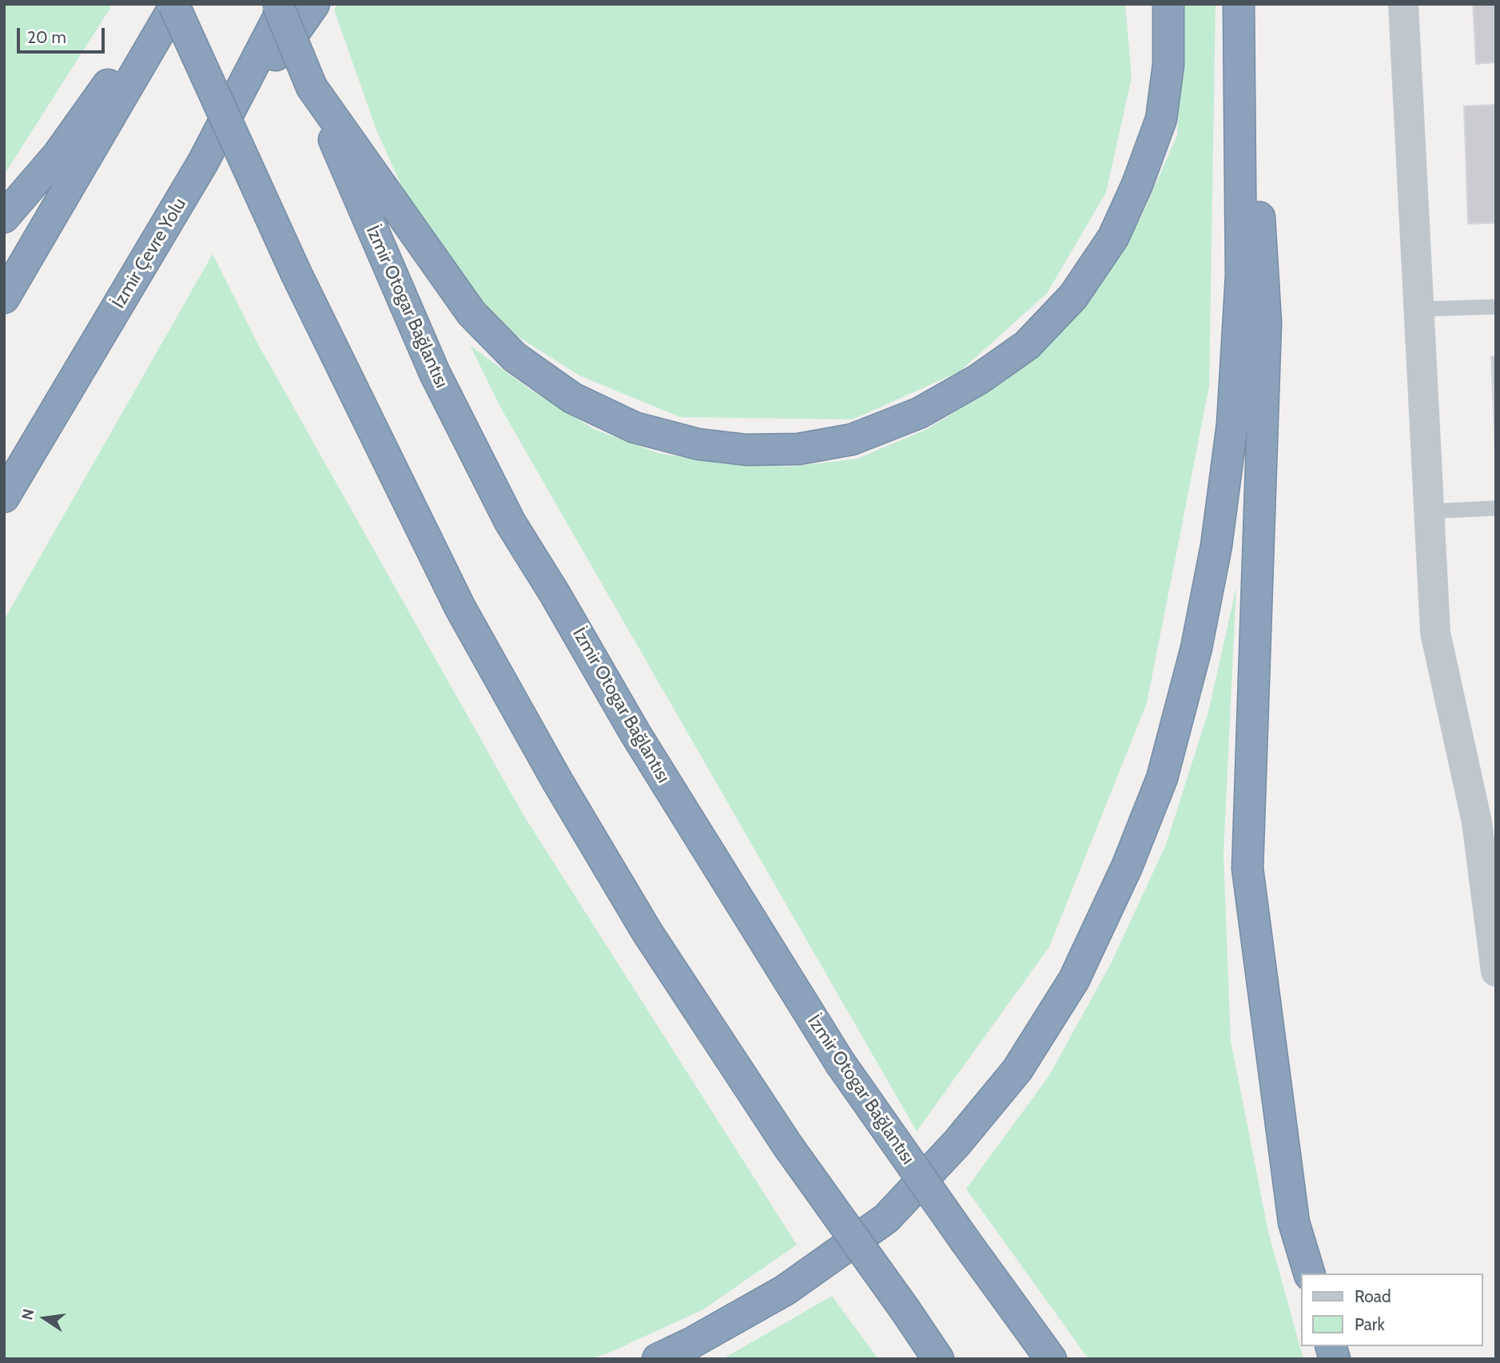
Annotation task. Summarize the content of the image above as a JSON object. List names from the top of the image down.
{
  "streets": {
    "highway": ["İzmir Çevre Yolu", "İzmir Otogar Bağlantısı"]
  },
  "legend": ["Road", "Park"],
  "scale_bar": "20 m",
  "north": "left"
}
